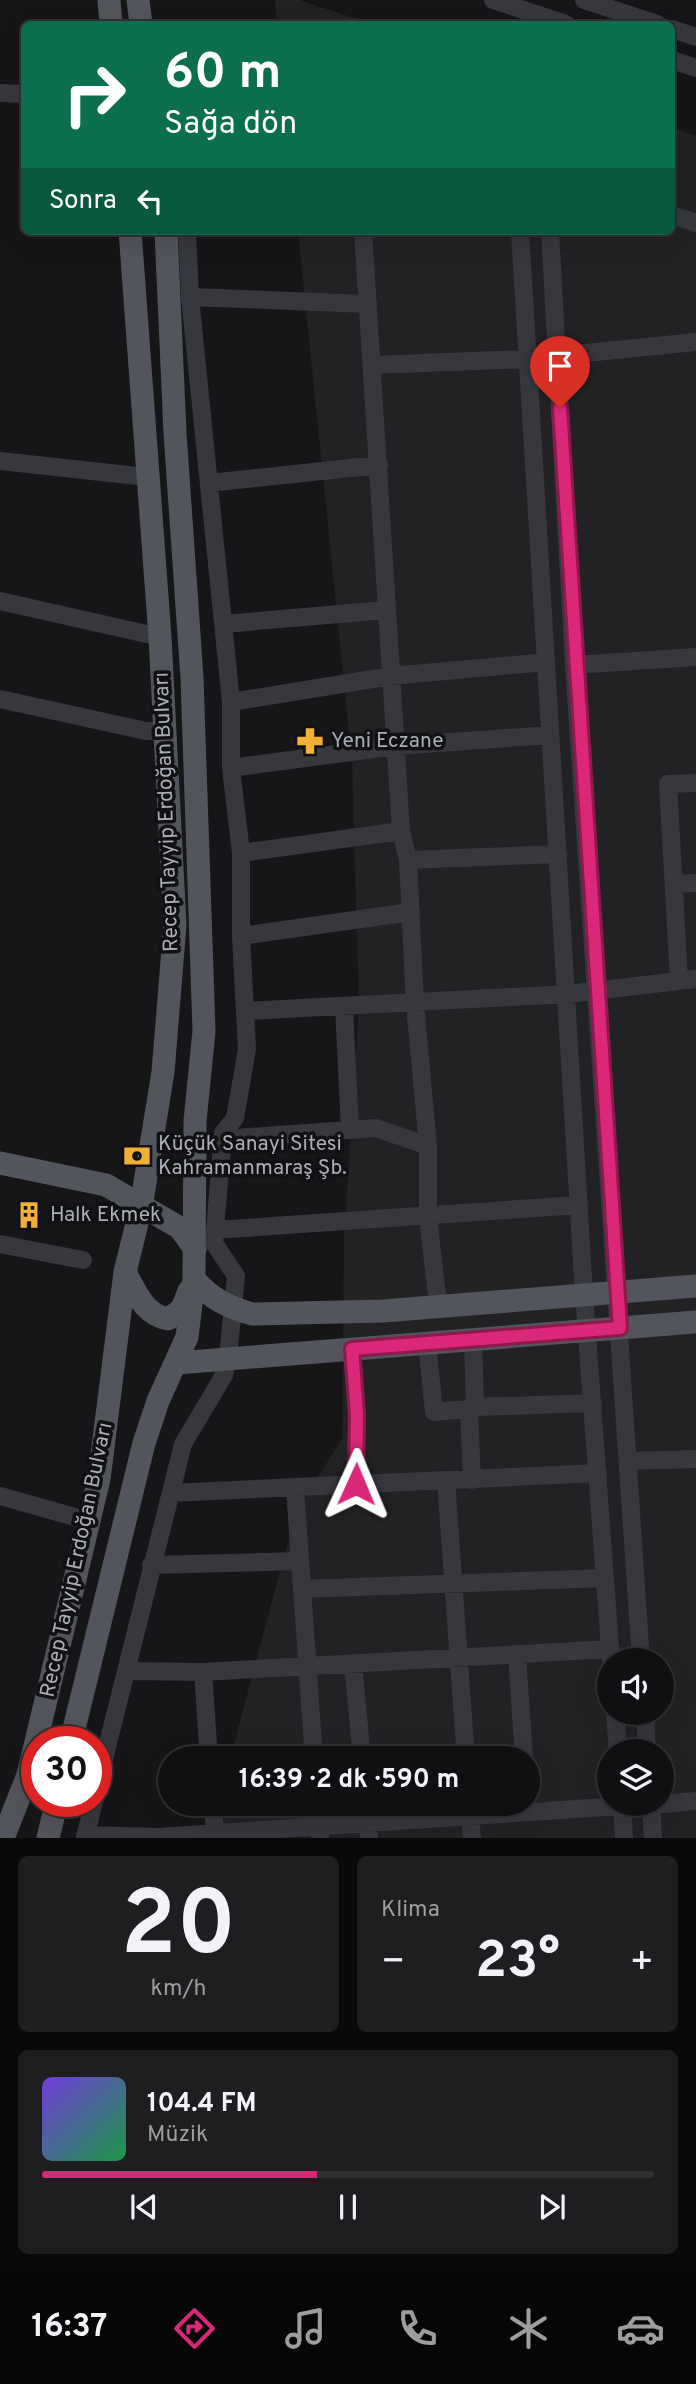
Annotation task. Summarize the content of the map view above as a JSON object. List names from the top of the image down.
{
  "streets": {
    "main road": ["Recep Tayyip Erdoğan Bulvarı"]
  },
  "places": {
    "pharmacy": ["Yeni Eczane"],
    "bank": ["Küçük Sanayi Sitesi Kahramanmaraş Şb."],
    "building": ["Halk Ekmek"]
  },
  "page": {
    "turn": ["60 m", "Sağa dön"],
    "then": "Sonra",
    "limit": "30",
    "trip": "16:39 · 2 dk · 590 m",
    "tile": [
      ["20", "km/h"],
      "Klima"
    ],
    "heat": ["−", "23°", "+"],
    "song": ["104.4 FM", "Müzik"],
    "tabs": "16:37"
  }
}
